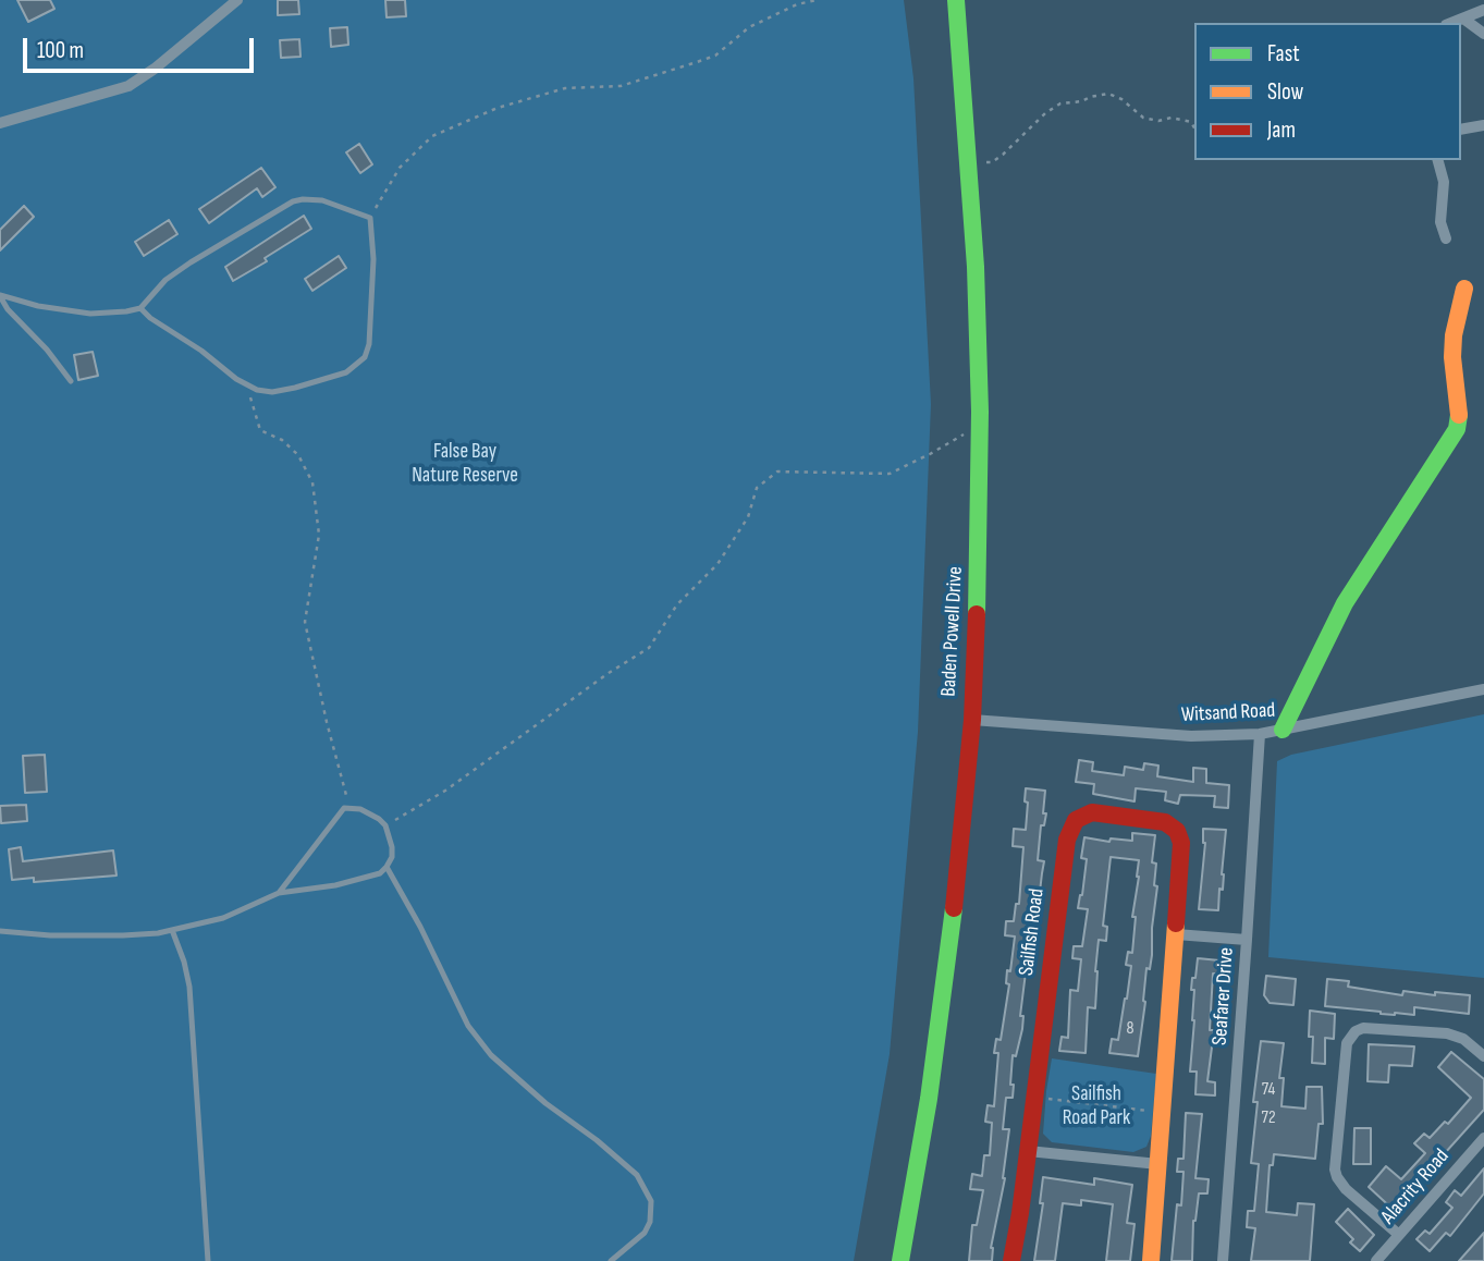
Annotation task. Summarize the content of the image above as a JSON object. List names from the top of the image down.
{
  "streets": {
    "street": [
      "Baden Powell Drive",
      "Witsand Road",
      "Sailfish Road",
      "Seafarer Drive",
      "Alacrity Road"
    ]
  },
  "crossings": [
    ["Baden Powell Drive", "Witsand Road"],
    ["Witsand Road", "Seafarer Drive"]
  ],
  "parks": ["False Bay Nature Reserve", "Sailfish Road Park"],
  "house_numbers": ["8", "74", "72"],
  "legend": ["Fast", "Slow", "Jam"],
  "scale_bar": "100 m"
}
